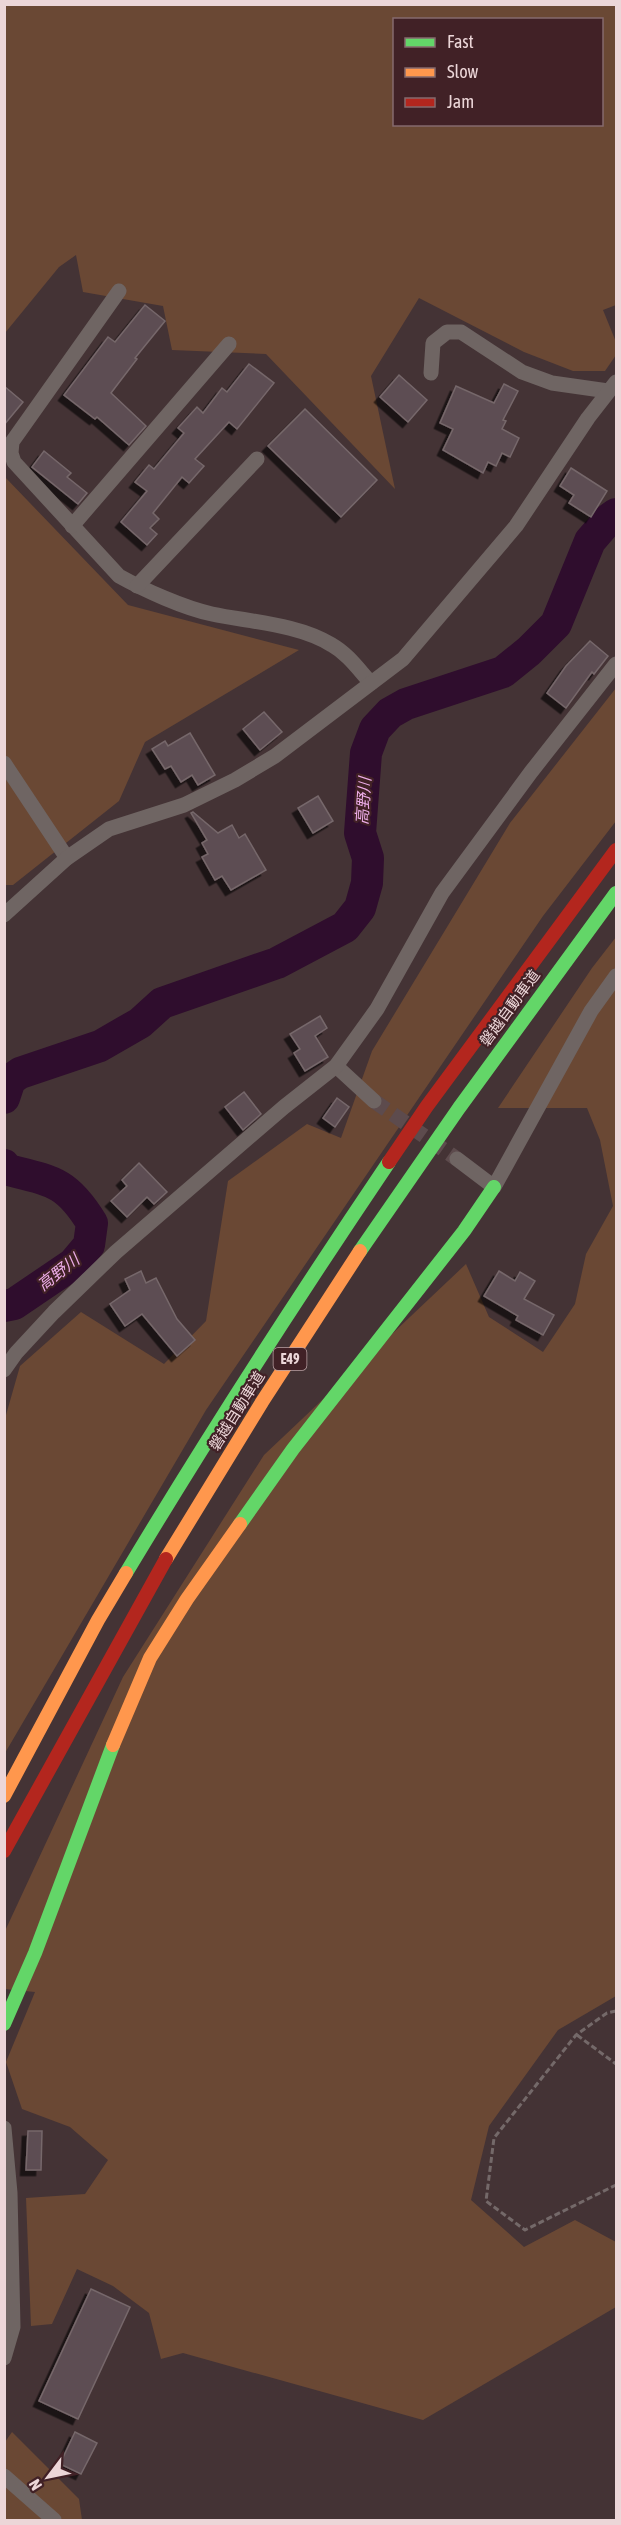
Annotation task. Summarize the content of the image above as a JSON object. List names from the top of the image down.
{
  "streets": {
    "main road": ["磐越自動車道", "E49"]
  },
  "water": ["高野川"],
  "legend": ["Fast", "Slow", "Jam"],
  "north": "bottom left"
}
